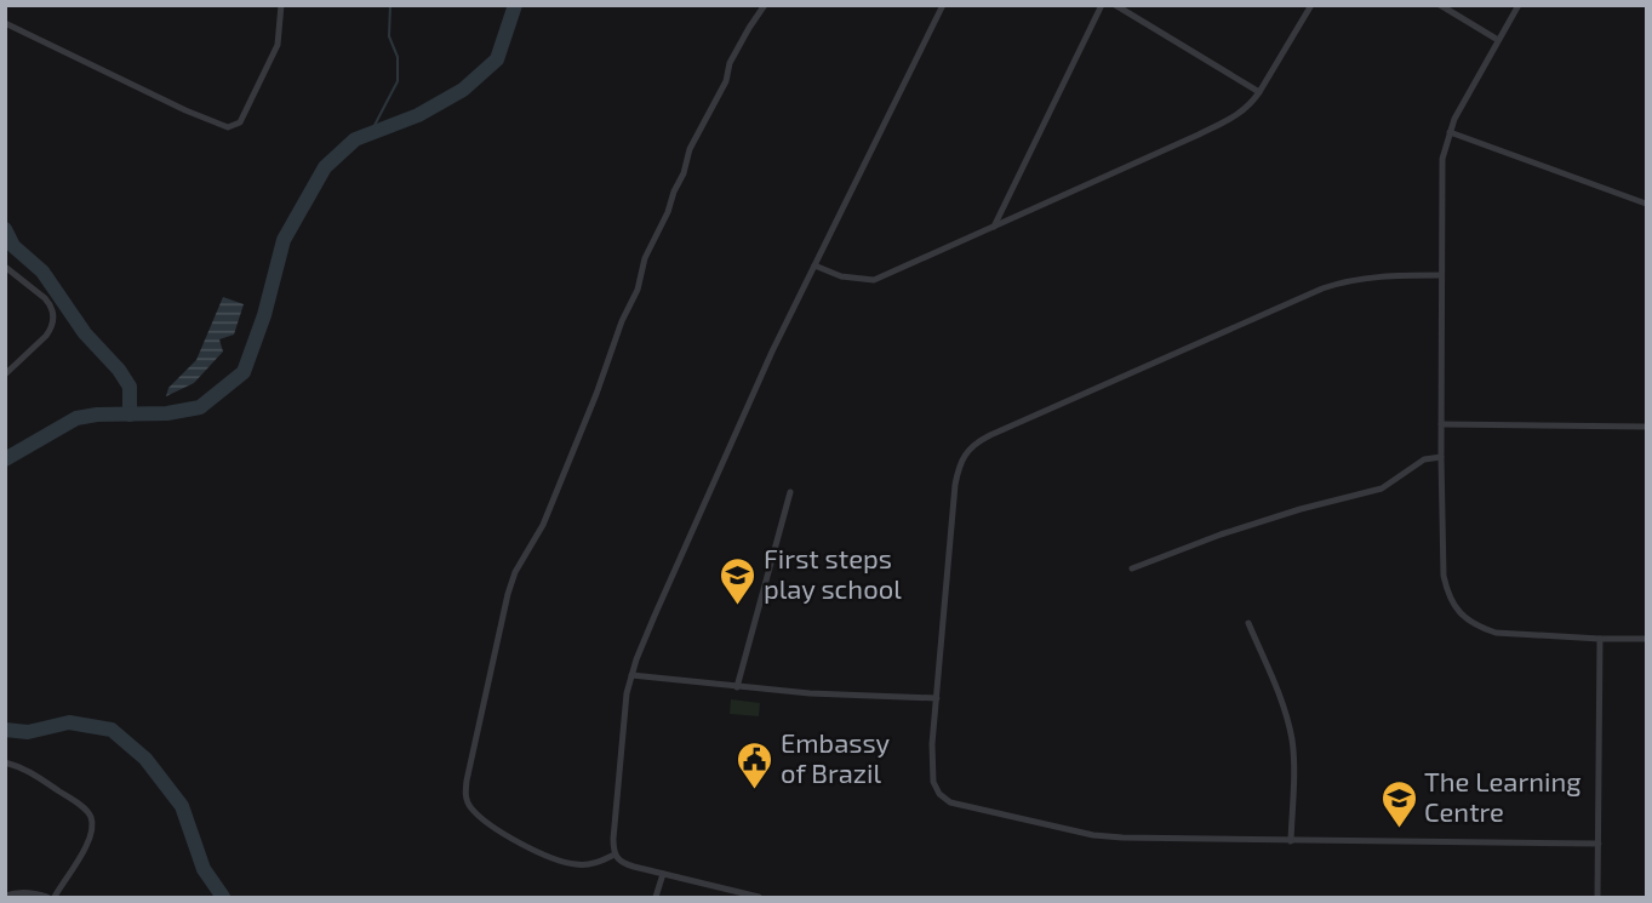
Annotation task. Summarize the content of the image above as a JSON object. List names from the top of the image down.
{
  "places": {
    "school or university": ["First steps play school", "The Learning Centre"],
    "public building": ["Embassy of Brazil"]
  }
}
